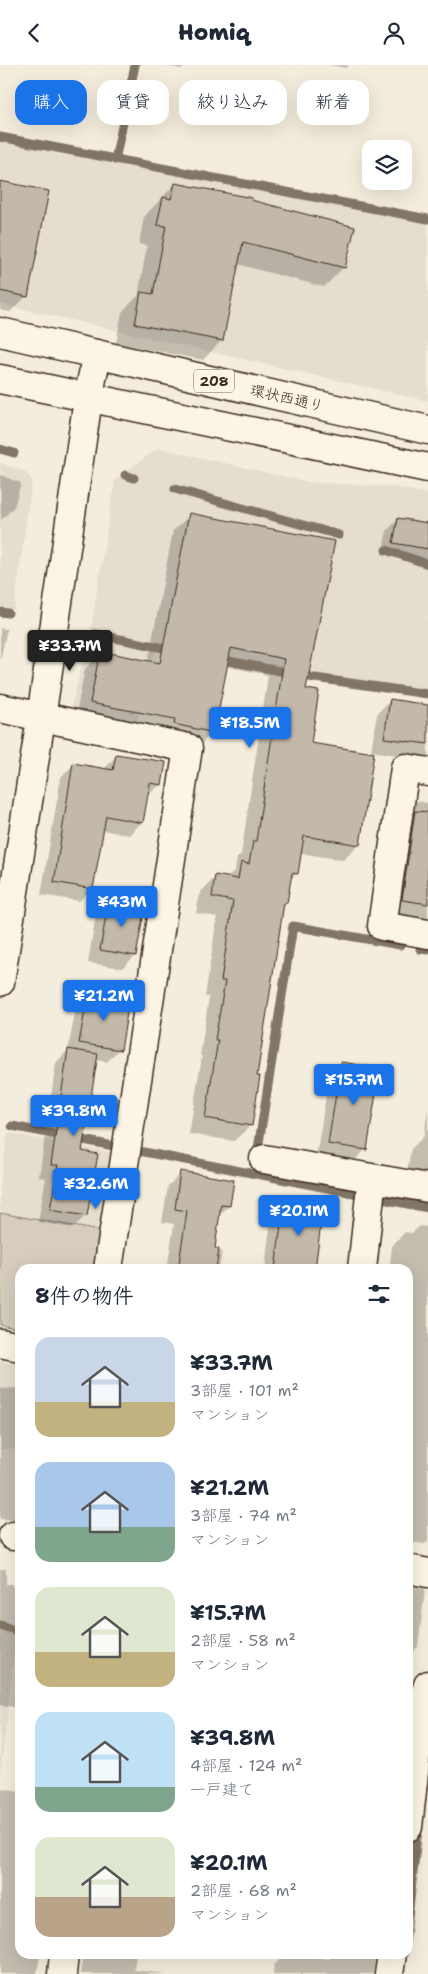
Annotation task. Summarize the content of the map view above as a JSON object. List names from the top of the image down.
{
  "streets": {
    "main road": ["208", "環状西通り"]
  },
  "page": {
    "header": "Homiq",
    "chip": [
      "購入",
      "賃貸",
      "絞り込み",
      "新着"
    ],
    "price": [
      "¥33.7M",
      "¥18.5M",
      "¥43M",
      "¥21.2M",
      "¥15.7M",
      "¥39.8M",
      "¥32.6M",
      "¥20.1M"
    ],
    "heading": "8件の物件",
    "list": [
      {
        "name": "¥33.7M",
        "note": "3部屋 · 101 m² · マンション"
      },
      {
        "name": "¥21.2M",
        "note": "3部屋 · 74 m² · マンション"
      },
      {
        "name": "¥15.7M",
        "note": "2部屋 · 58 m² · マンション"
      },
      {
        "name": "¥39.8M",
        "note": "4部屋 · 124 m² · 一戸建て"
      },
      {
        "name": "¥20.1M",
        "note": "2部屋 · 68 m² · マンション"
      }
    ]
  }
}
